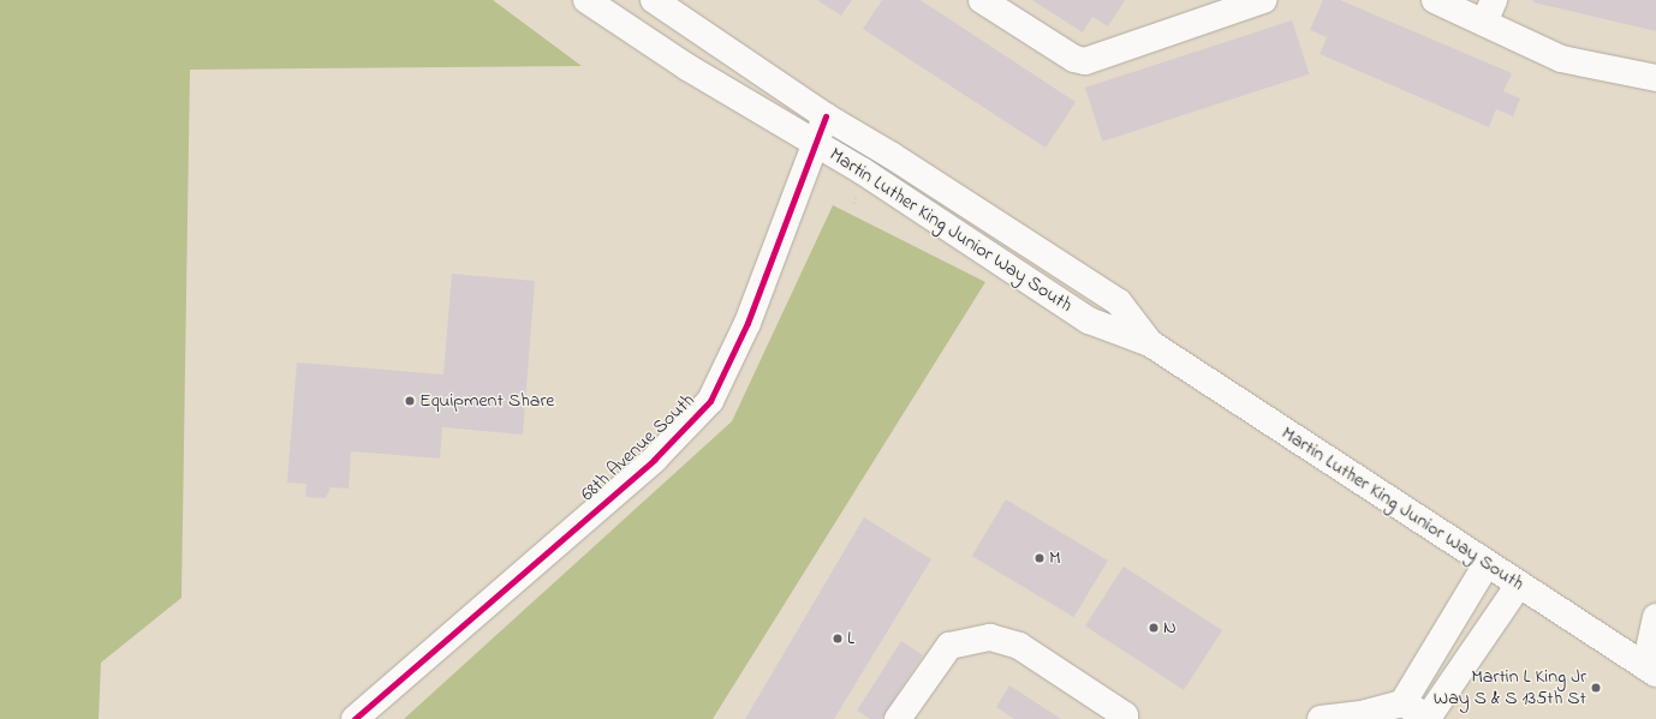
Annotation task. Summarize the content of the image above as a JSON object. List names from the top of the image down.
{
  "streets": {
    "main road": ["Martin Luther King Junior Way South", "68th Avenue South"]
  },
  "crossings": [
    ["Martin Luther King Junior Way South", "68th Avenue South"]
  ],
  "places": [
    "Equipment Share",
    "M",
    "N",
    "L",
    "Martin L King Jr Way S & S 135th St"
  ]
}
